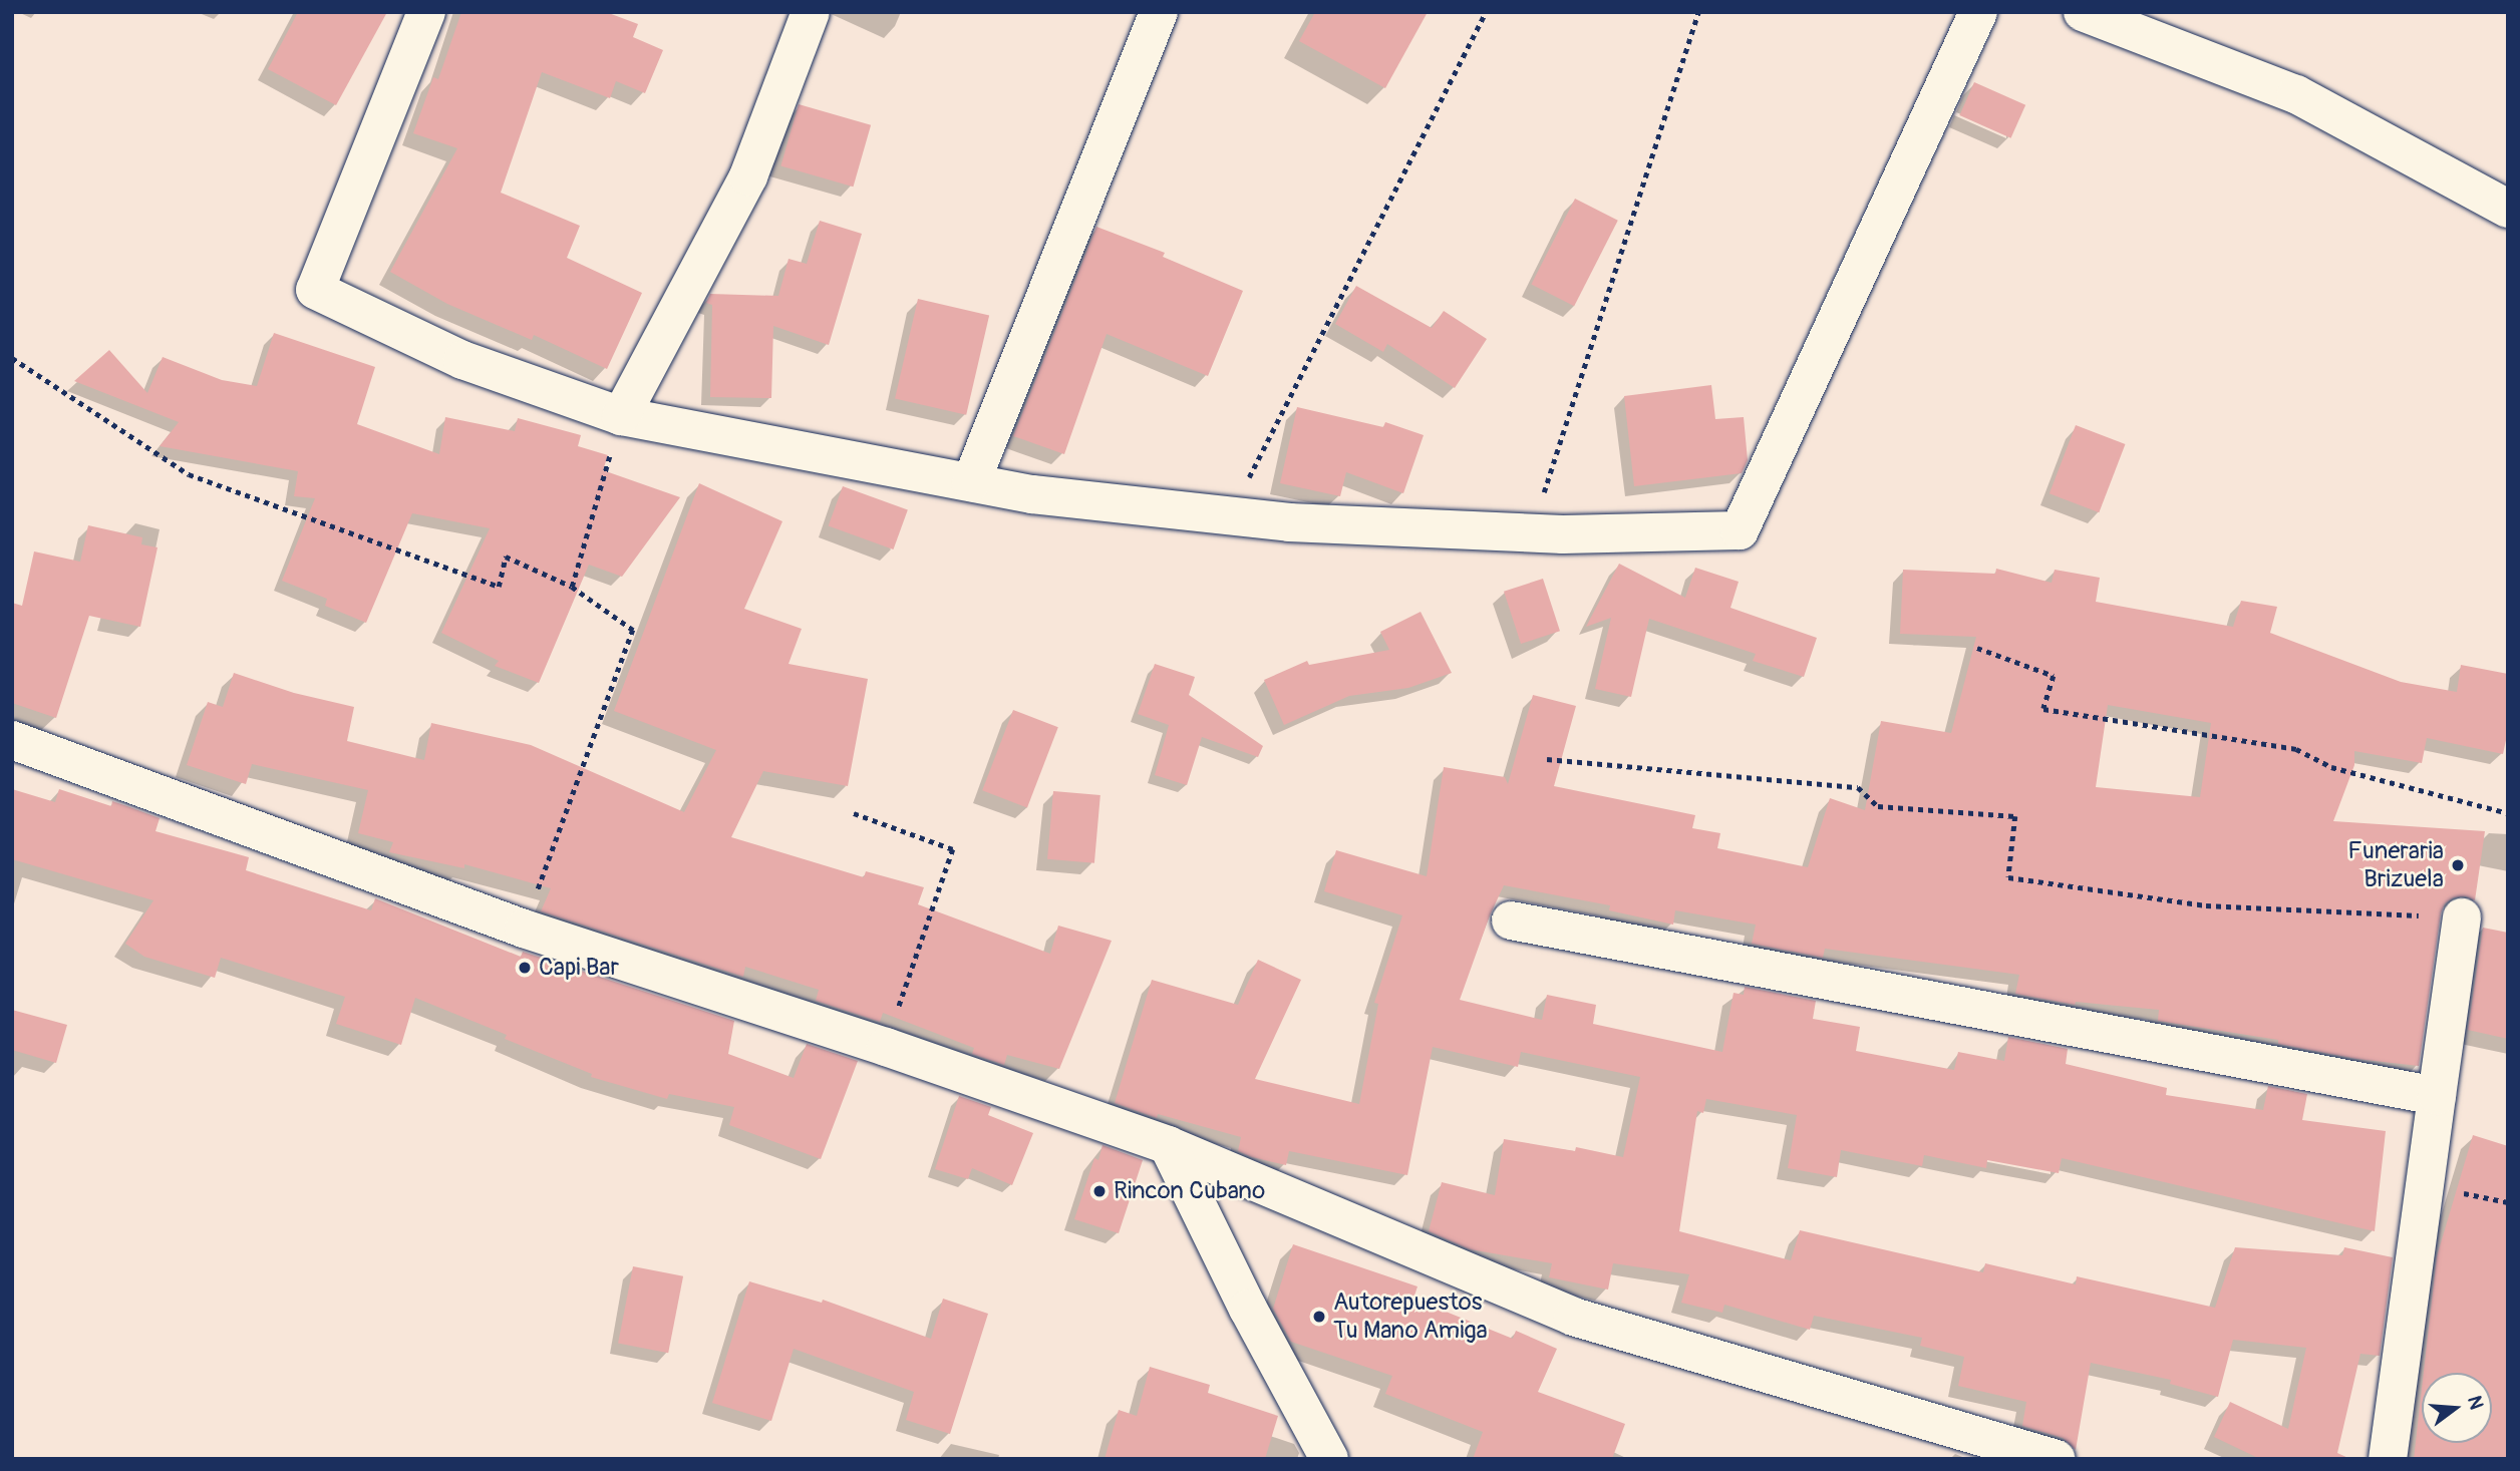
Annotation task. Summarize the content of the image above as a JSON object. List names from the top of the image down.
{
  "places": [
    "Funeraria Brizuela",
    "Capi Bar",
    "Rincon Cubano",
    "Autorepuestos Tu Mano Amiga"
  ],
  "north": "right"
}
